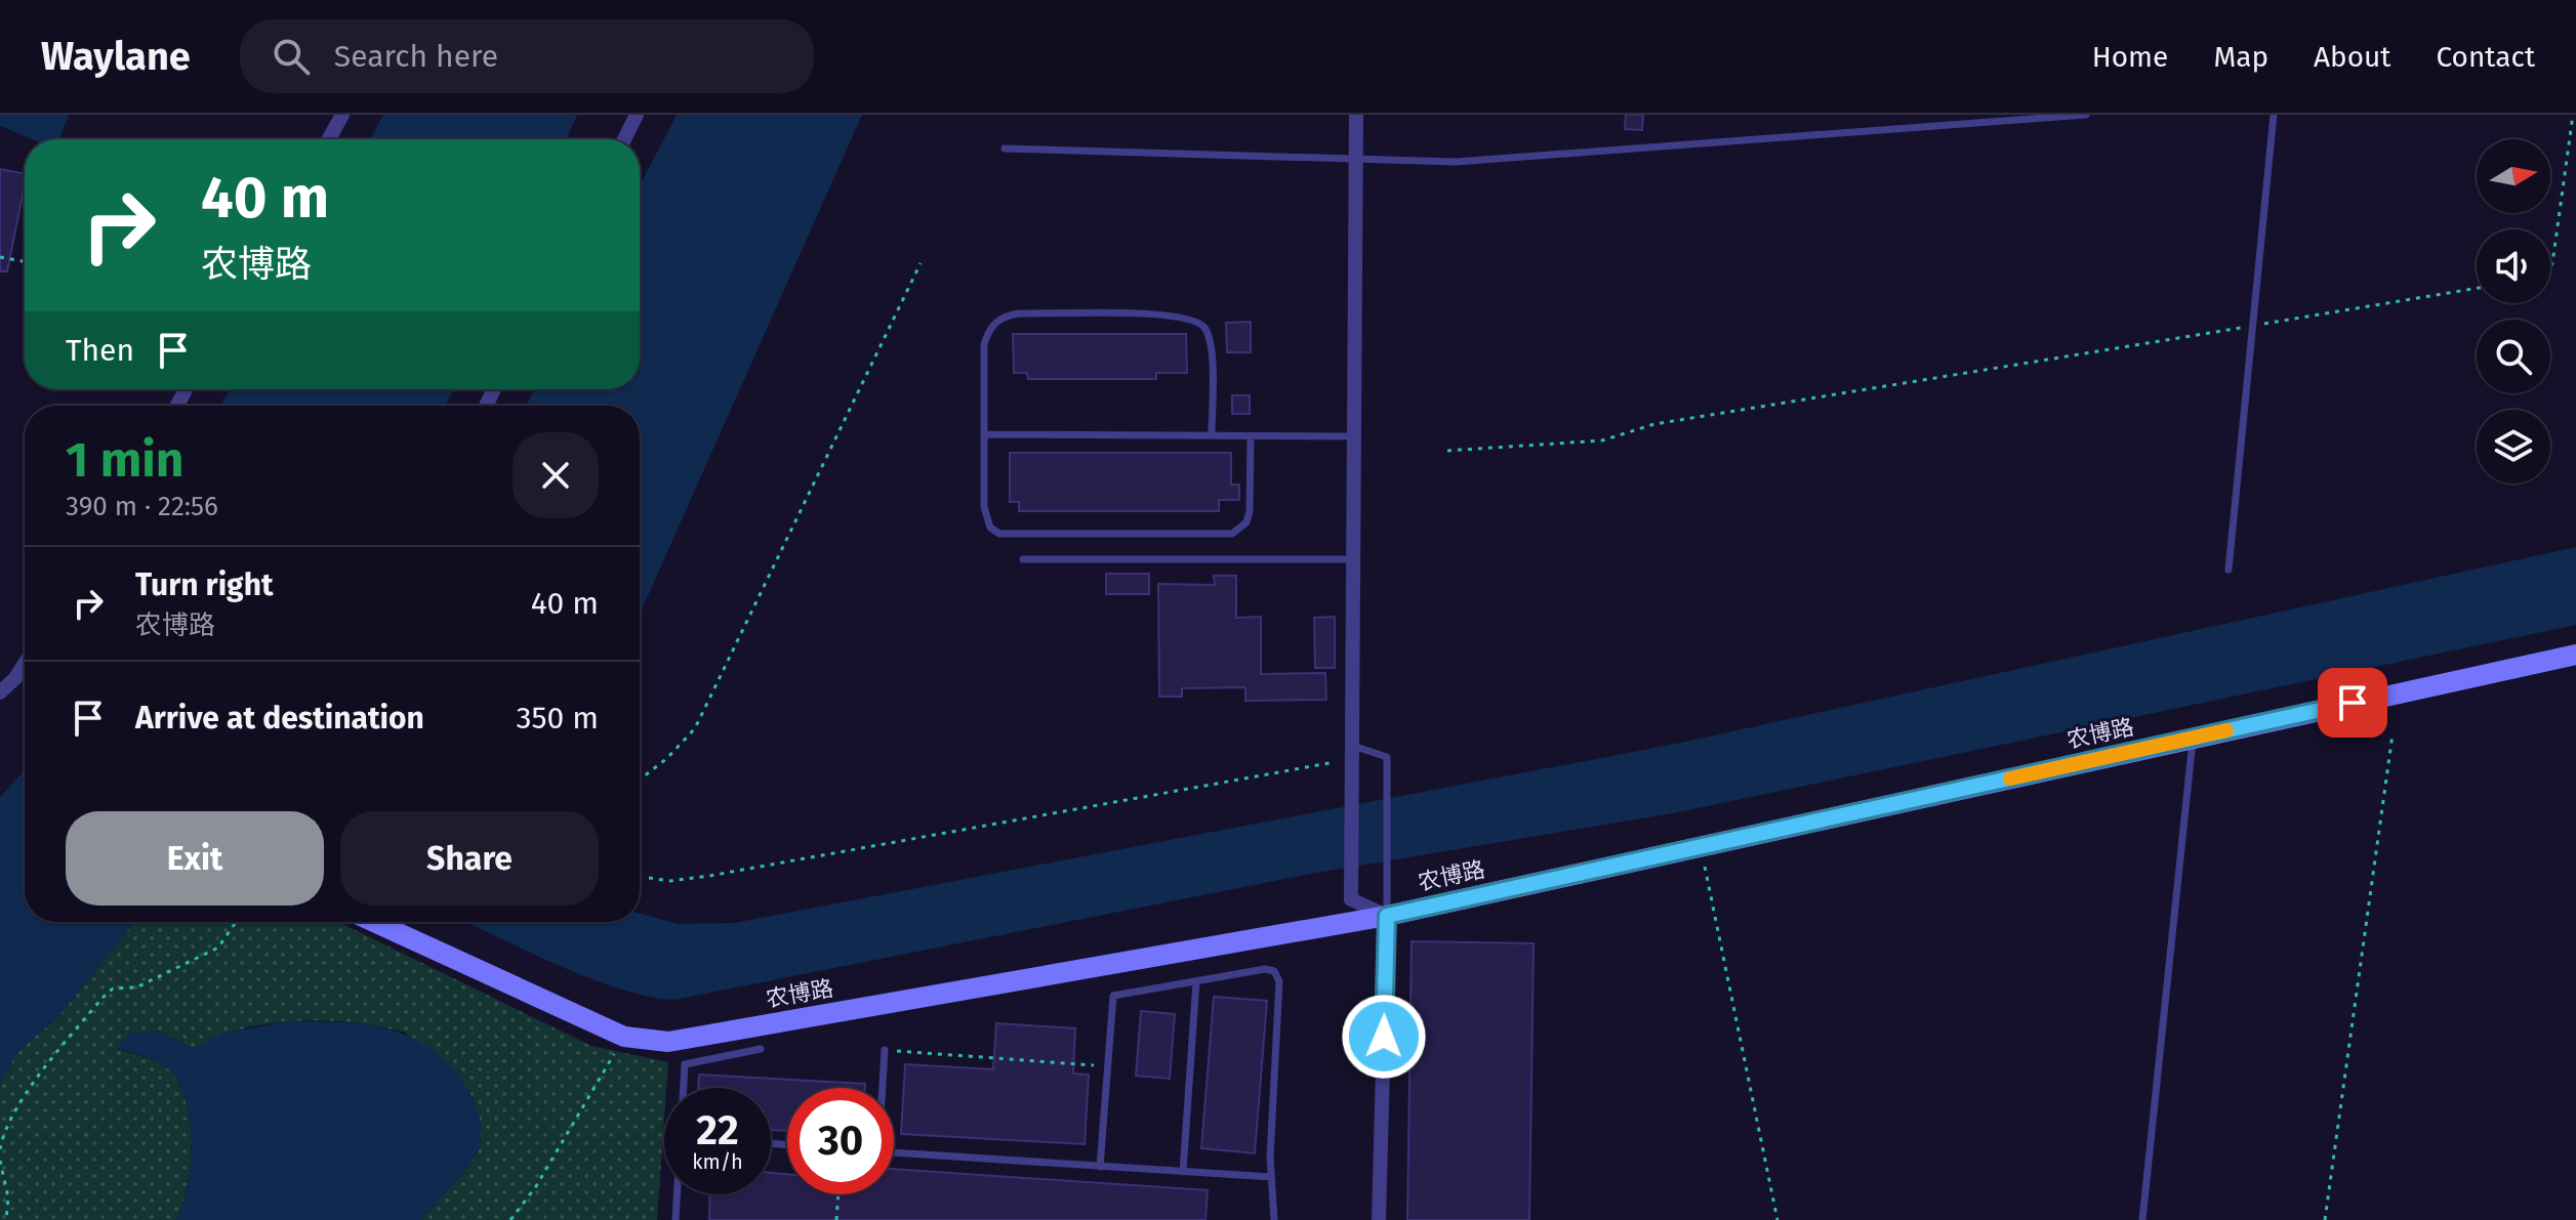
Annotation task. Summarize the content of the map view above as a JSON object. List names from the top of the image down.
{
  "streets": {
    "street": ["农博路"]
  },
  "north": "right",
  "page": {
    "header": "Waylane",
    "search": "Search here",
    "nav": [
      "Home",
      "Map",
      "About",
      "Contact"
    ],
    "turn": ["40 m", "农博路"],
    "then": "Then",
    "heading": ["1 min", "390 m · 22:56"],
    "list": [
      {
        "name": "Turn right",
        "note": "农博路",
        "value": "40 m"
      },
      {
        "name": "Arrive at destination",
        "value": "350 m"
      }
    ],
    "buttons": ["Exit", "Share"],
    "speed": "22 km/h",
    "limit": "30"
  }
}
